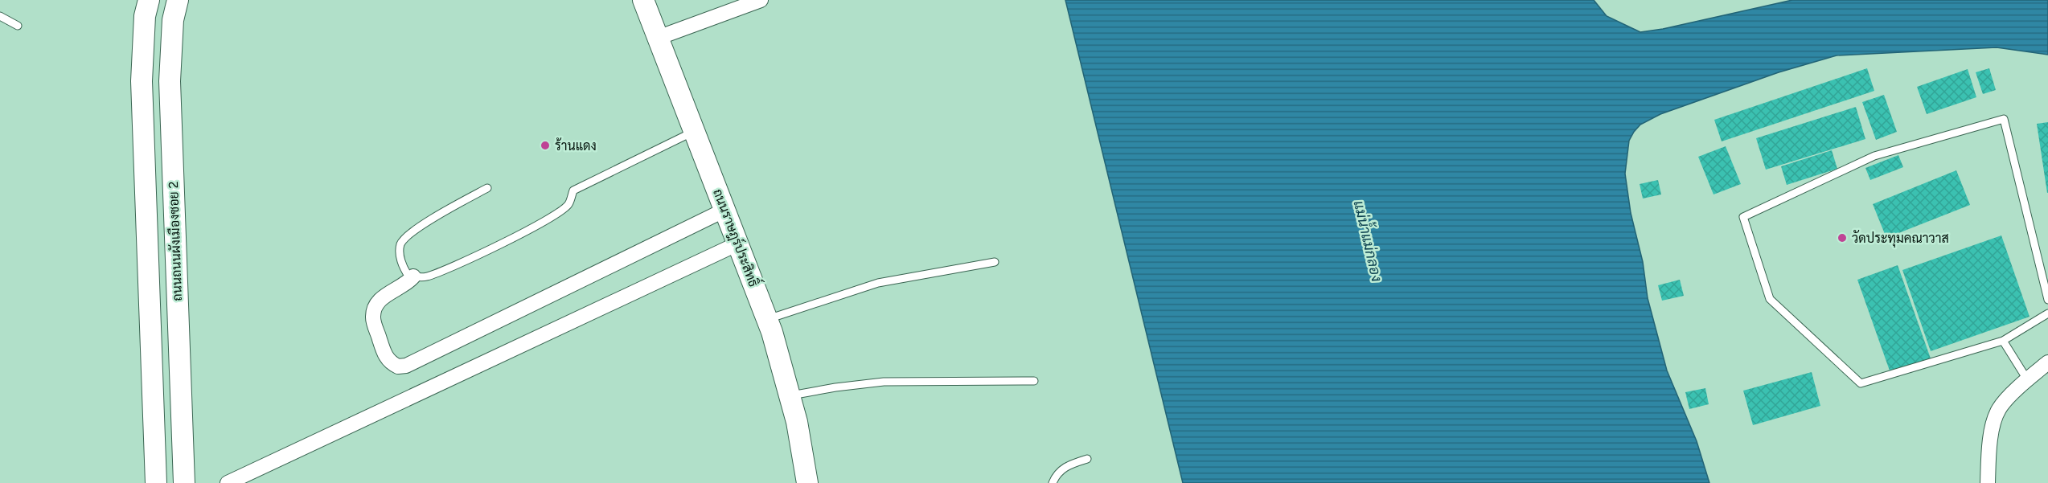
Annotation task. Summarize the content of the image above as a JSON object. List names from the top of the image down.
{
  "streets": {
    "street": ["ถนนราษฎร์ประสิทธิ์", "ถนนถนนผังเมืองซอย 2"]
  },
  "water": ["แม่น้ำแม่กลอง"],
  "places": ["ร้านแดง", "วัดประทุมคณาวาส"]
}
